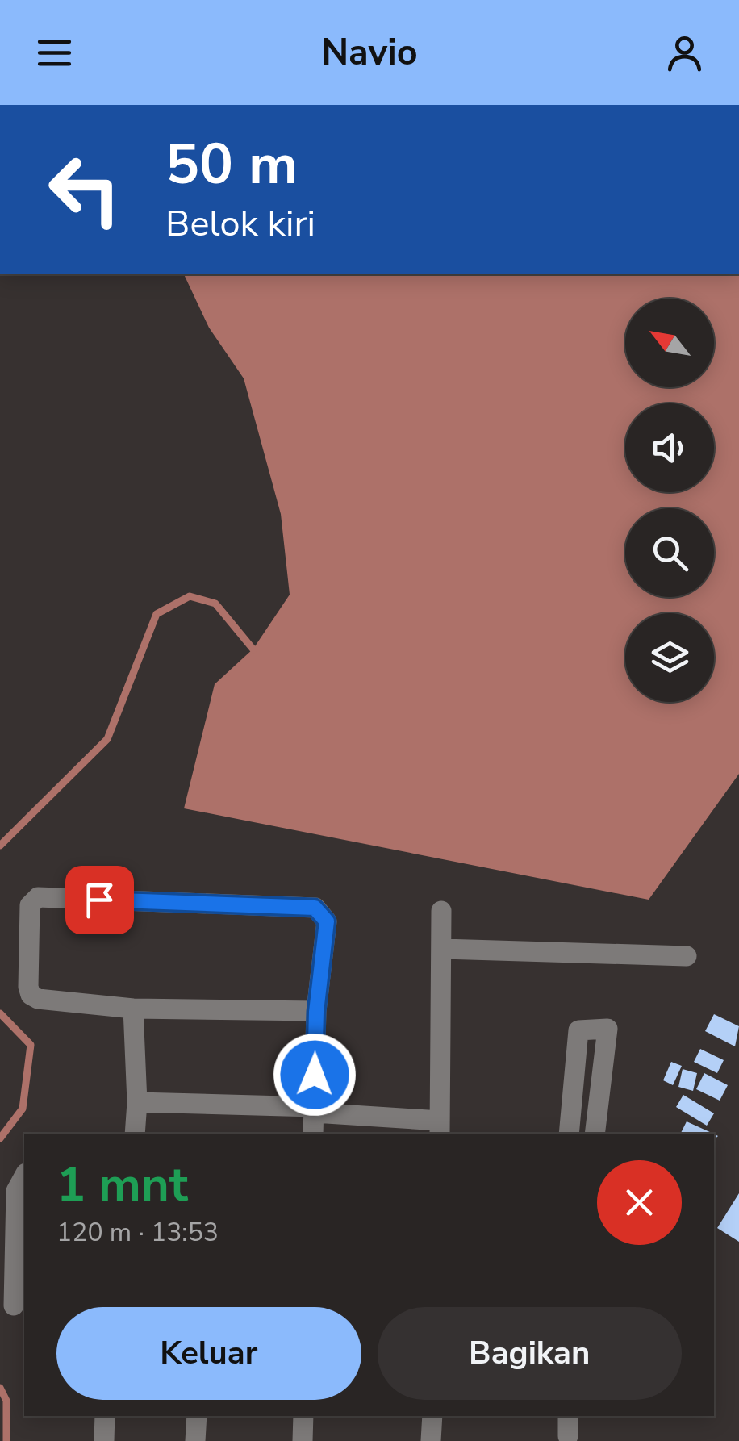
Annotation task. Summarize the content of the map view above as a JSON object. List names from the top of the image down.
{
  "north": "top left",
  "page": {
    "header": "Navio",
    "turn": ["50 m", "Belok kiri"],
    "heading": ["1 mnt", "120 m · 13:53"],
    "buttons": ["Keluar", "Bagikan"]
  }
}
